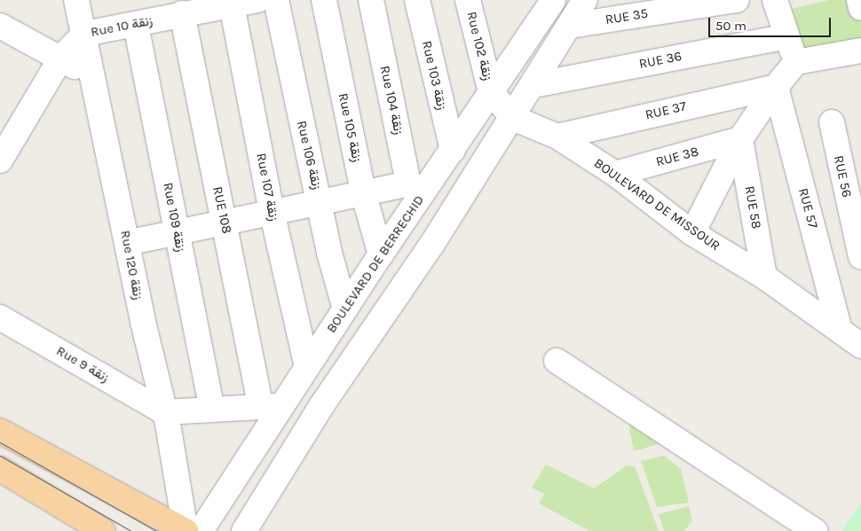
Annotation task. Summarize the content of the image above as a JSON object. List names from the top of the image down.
{
  "streets": {
    "street": [
      "RUE 35",
      "Rue 10 زنقة",
      "Rue 102 زنقة",
      "RUE 36",
      "Rue 103 زنقة",
      "Rue 104 زنقة",
      "RUE 37",
      "Rue 105 زنقة",
      "Rue 106 زنقة",
      "RUE 38",
      "RUE 56",
      "Rue 107 زنقة",
      "BOULEVARD DE MISSOUR",
      "RUE 58",
      "RUE 57",
      "RUE 108",
      "Rue 109 زنقة",
      "BOULEVARD DE BERRECHID",
      "Rue 120 زنقة",
      "Rue 9 زنقة"
    ]
  },
  "crossings": [
    ["Rue 10 زنقة", "Rue 107 زنقة"],
    ["Rue 10 زنقة", "RUE 108"],
    ["Rue 10 زنقة", "Rue 109 زنقة"],
    ["Rue 10 زنقة", "Rue 120 زنقة"],
    ["Rue 102 زنقة", "BOULEVARD DE BERRECHID"],
    ["Rue 103 زنقة", "BOULEVARD DE BERRECHID"],
    ["Rue 104 زنقة", "BOULEVARD DE BERRECHID"],
    ["RUE 37", "BOULEVARD DE MISSOUR"],
    ["RUE 37", "RUE 57"],
    ["Rue 105 زنقة", "BOULEVARD DE BERRECHID"],
    ["Rue 106 زنقة", "BOULEVARD DE BERRECHID"],
    ["RUE 38", "BOULEVARD DE MISSOUR"],
    ["RUE 38", "RUE 58"],
    ["Rue 107 زنقة", "BOULEVARD DE BERRECHID"],
    ["BOULEVARD DE MISSOUR", "RUE 58"],
    ["BOULEVARD DE MISSOUR", "RUE 57"],
    ["RUE 108", "BOULEVARD DE BERRECHID"],
    ["Rue 120 زنقة", "Rue 9 زنقة"]
  ],
  "scale_bar": "50 m"
}
